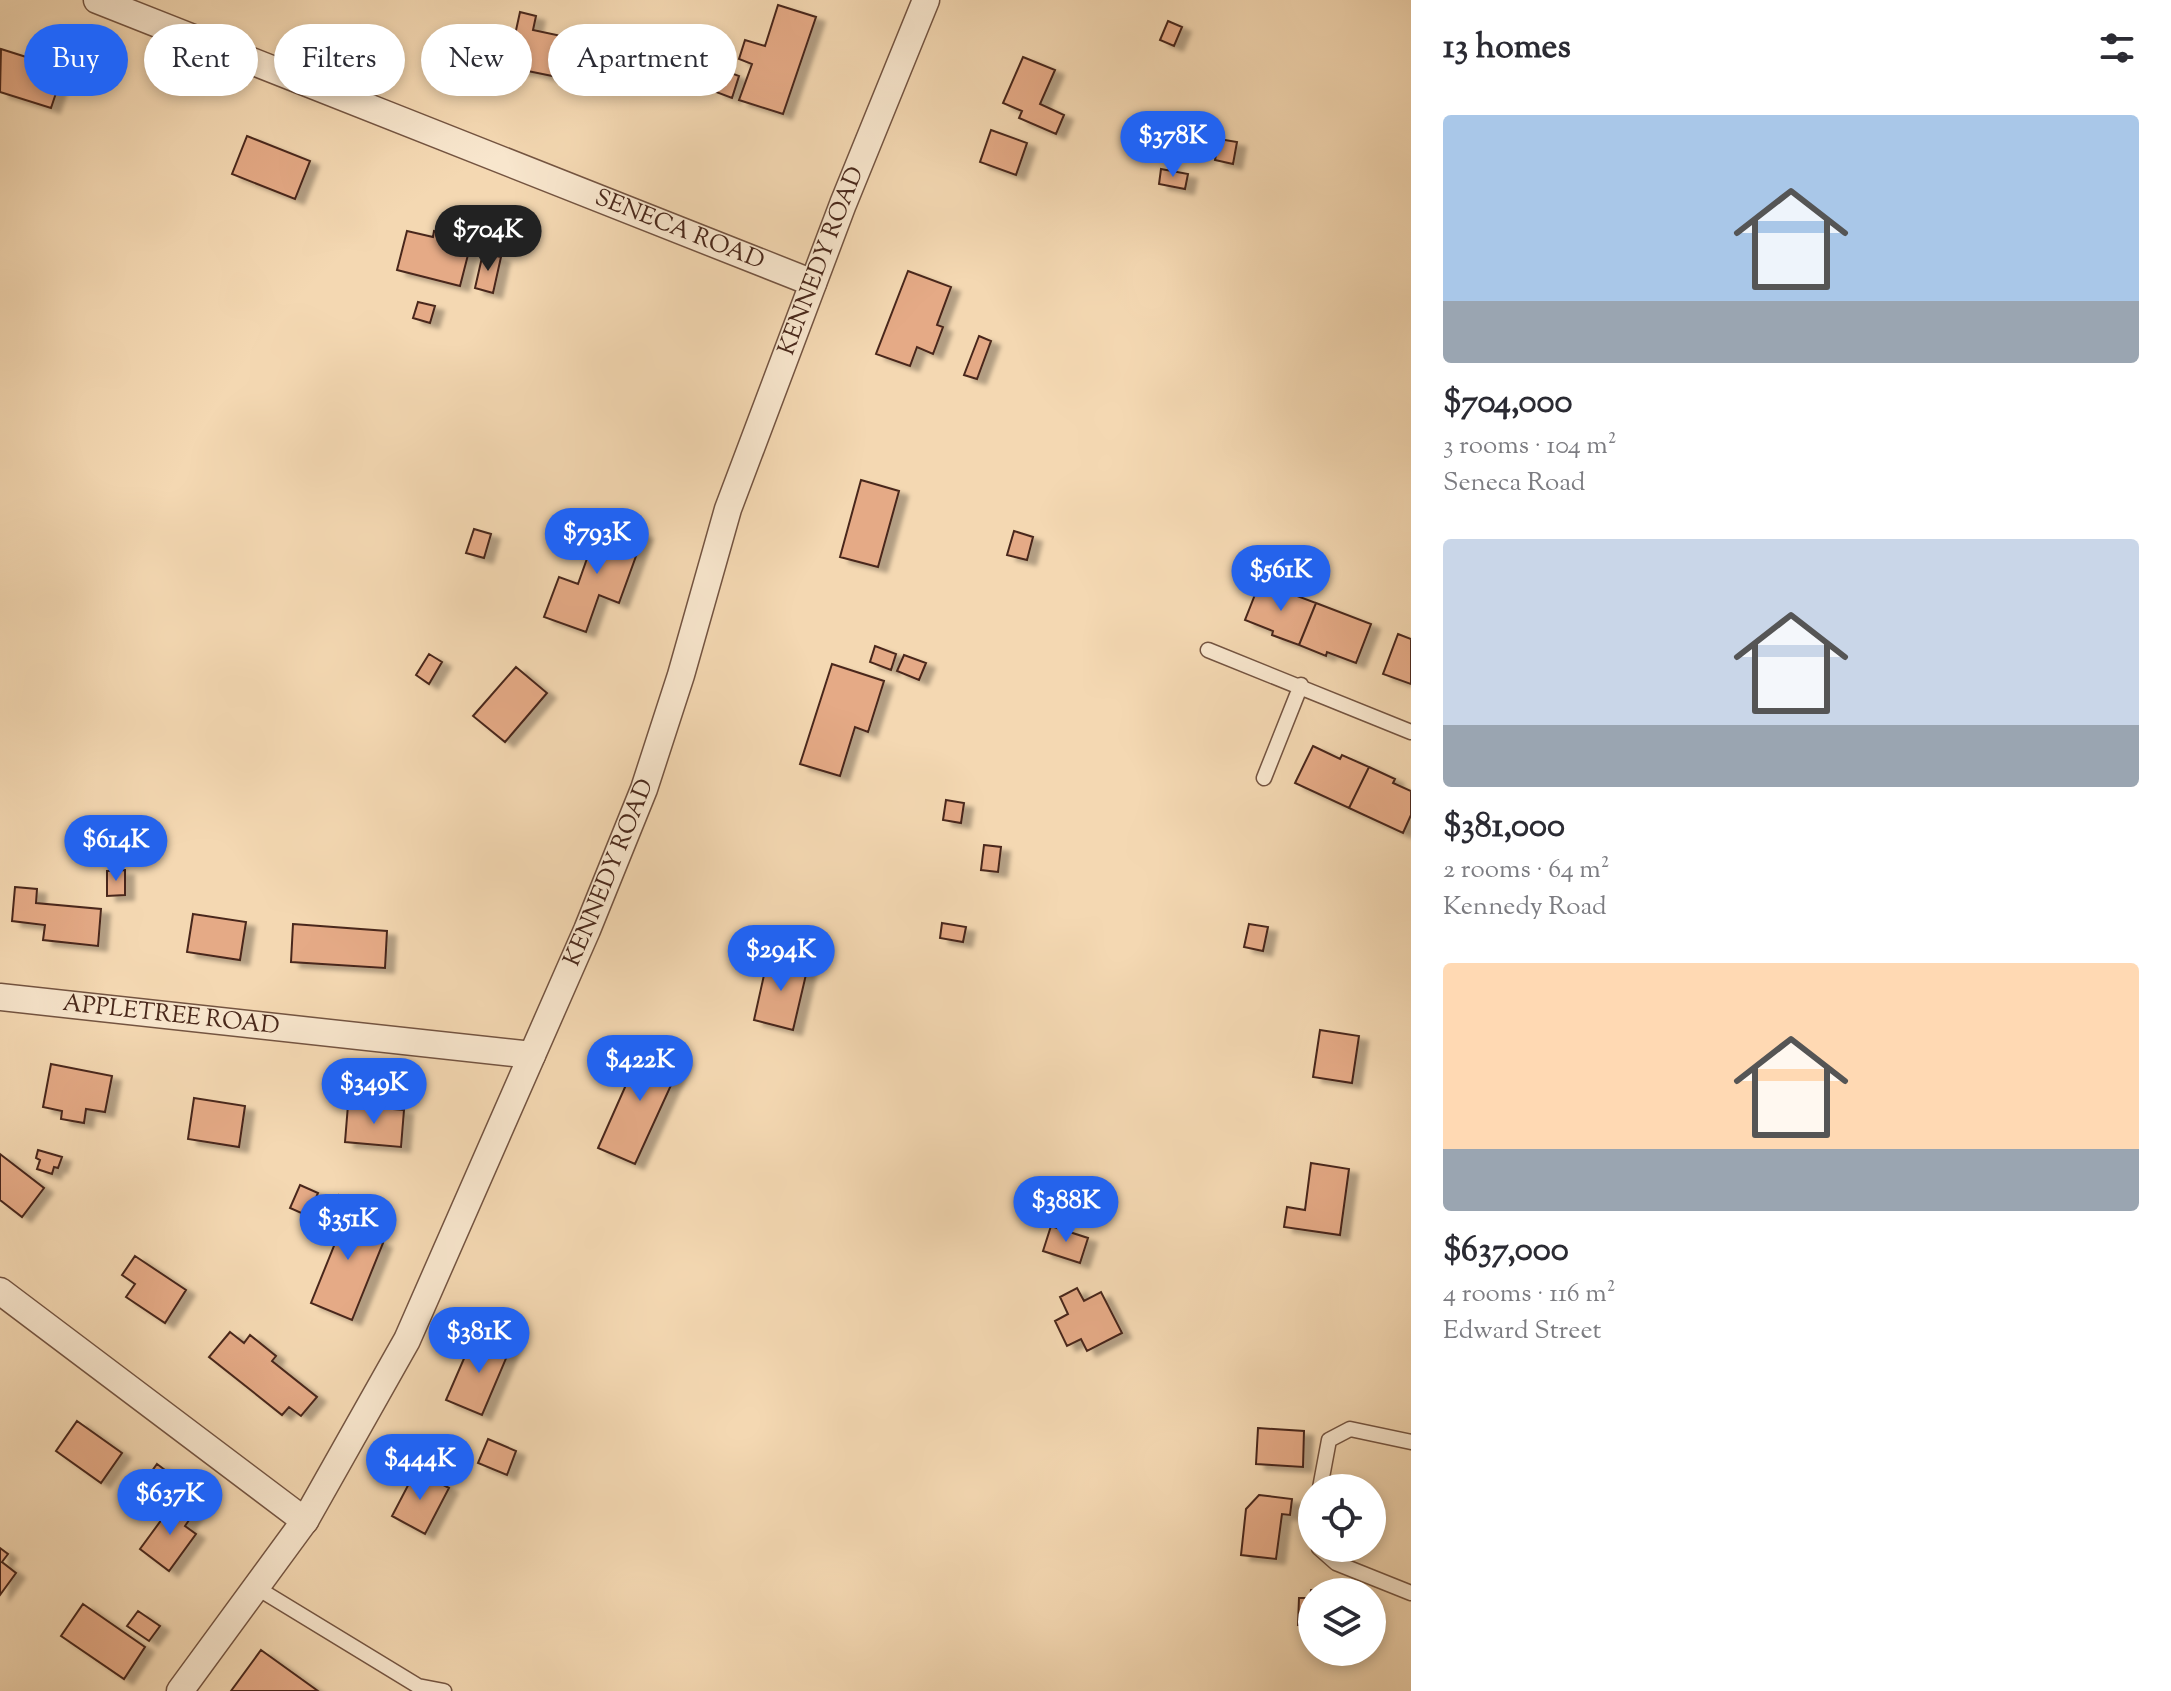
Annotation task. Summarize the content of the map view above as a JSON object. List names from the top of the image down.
{
  "streets": {
    "street": ["SENECA ROAD", "KENNEDY ROAD", "APPLETREE ROAD"]
  },
  "crossings": [
    ["SENECA ROAD", "KENNEDY ROAD"],
    ["KENNEDY ROAD", "APPLETREE ROAD"]
  ],
  "page": {
    "heading": "13 homes",
    "chip": [
      "Buy",
      "Rent",
      "Filters",
      "New",
      "Apartment"
    ],
    "list": [
      {
        "name": "$704,000",
        "note": "3 rooms · 104 m² · Seneca Road"
      },
      {
        "name": "$381,000",
        "note": "2 rooms · 64 m² · Kennedy Road"
      },
      {
        "name": "$637,000",
        "note": "4 rooms · 116 m² · Edward Street"
      }
    ],
    "price": [
      "$378K",
      "$704K",
      "$793K",
      "$561K",
      "$614K",
      "$294K",
      "$422K",
      "$349K",
      "$388K",
      "$351K",
      "$381K",
      "$444K",
      "$637K"
    ]
  }
}
